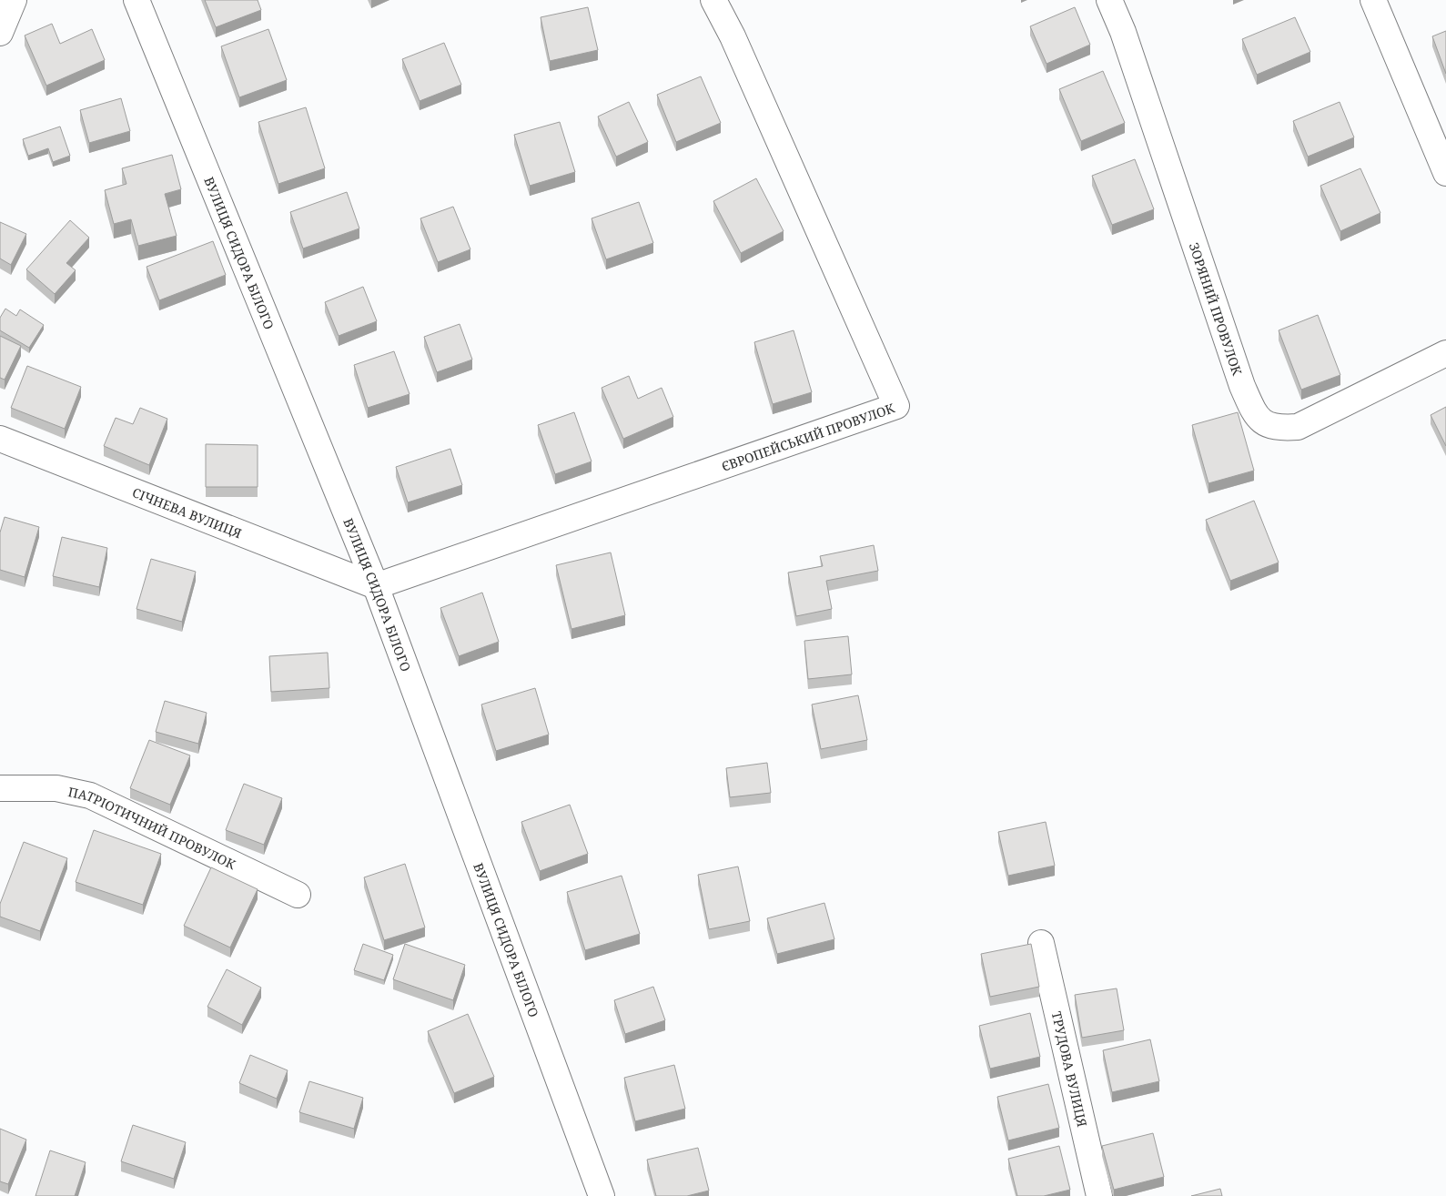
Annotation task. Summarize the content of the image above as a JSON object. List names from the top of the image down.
{
  "streets": {
    "street": [
      "ВУЛИЦЯ СИДОРА БІЛОГО",
      "ЗОРЯНИЙ ПРОВУЛОК",
      "ЄВРОПЕЙСЬКИЙ ПРОВУЛОК",
      "СІЧНЕВА ВУЛИЦЯ",
      "ПАТРІОТИЧНИЙ ПРОВУЛОК",
      "ТРУДОВА ВУЛИЦЯ"
    ]
  },
  "crossings": [
    ["ВУЛИЦЯ СИДОРА БІЛОГО", "ЄВРОПЕЙСЬКИЙ ПРОВУЛОК"],
    ["ВУЛИЦЯ СИДОРА БІЛОГО", "СІЧНЕВА ВУЛИЦЯ"],
    ["ЄВРОПЕЙСЬКИЙ ПРОВУЛОК", "СІЧНЕВА ВУЛИЦЯ"]
  ]
}
